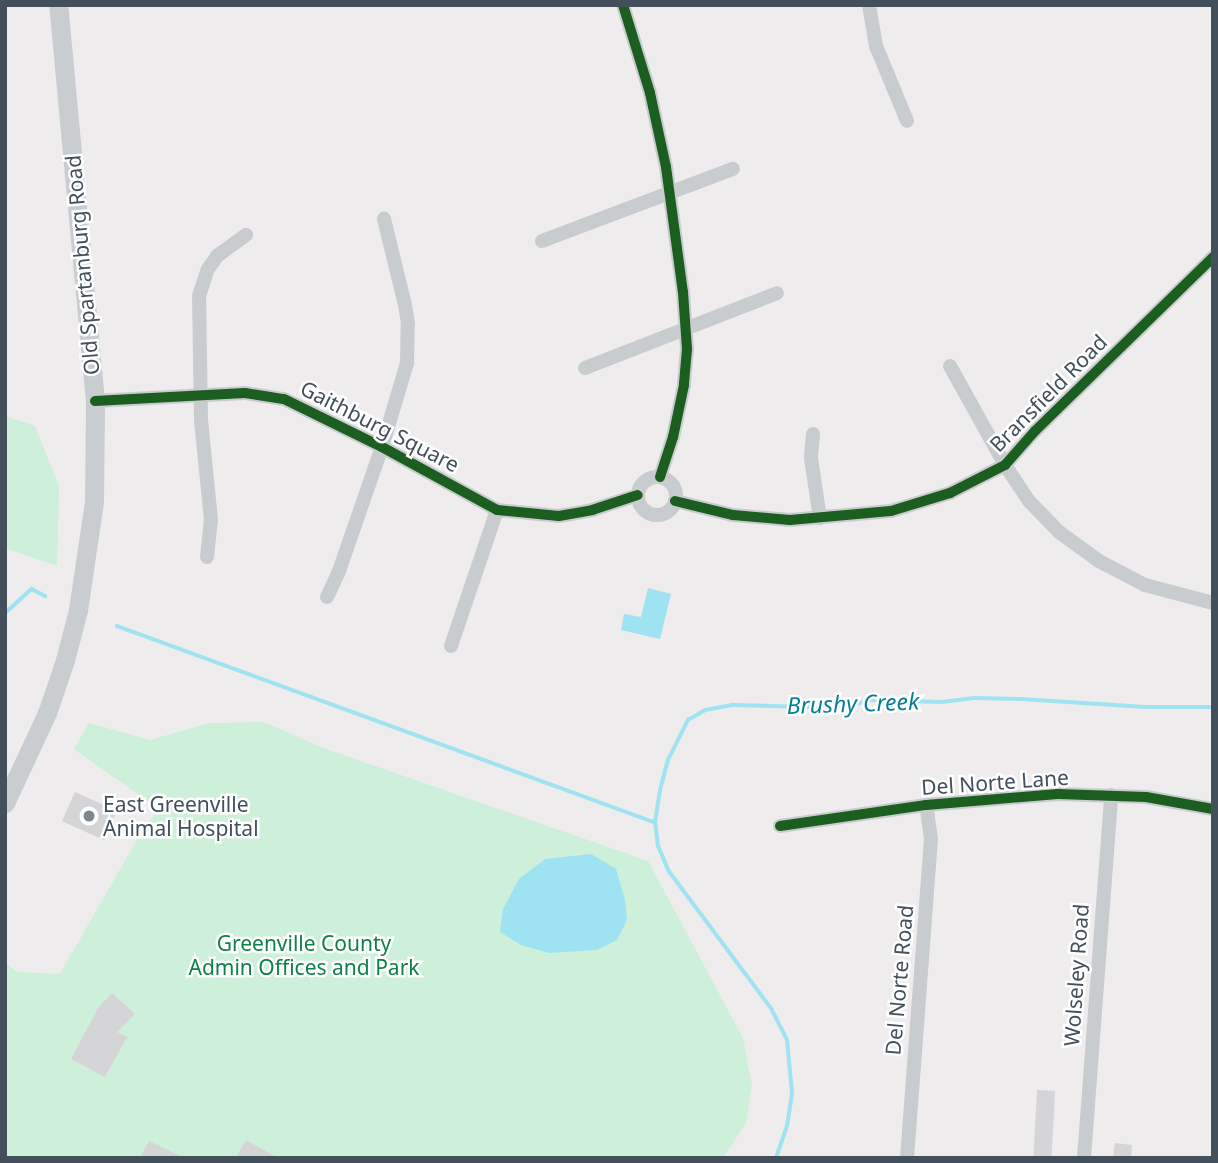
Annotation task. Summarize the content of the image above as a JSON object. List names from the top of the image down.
{
  "streets": {
    "main road": ["Old Spartanburg Road"],
    "street": [
      "Bransfield Road",
      "Gaithburg Square",
      "Del Norte Lane",
      "Wolseley Road",
      "Del Norte Road"
    ]
  },
  "crossings": [
    ["Old Spartanburg Road", "Gaithburg Square"],
    ["Bransfield Road", "Gaithburg Square"],
    ["Del Norte Lane", "Wolseley Road"],
    ["Del Norte Lane", "Del Norte Road"]
  ],
  "water": ["Brushy Creek"],
  "parks": ["Greenville County Admin Offices and Park"],
  "places": ["East Greenville Animal Hospital"]
}
